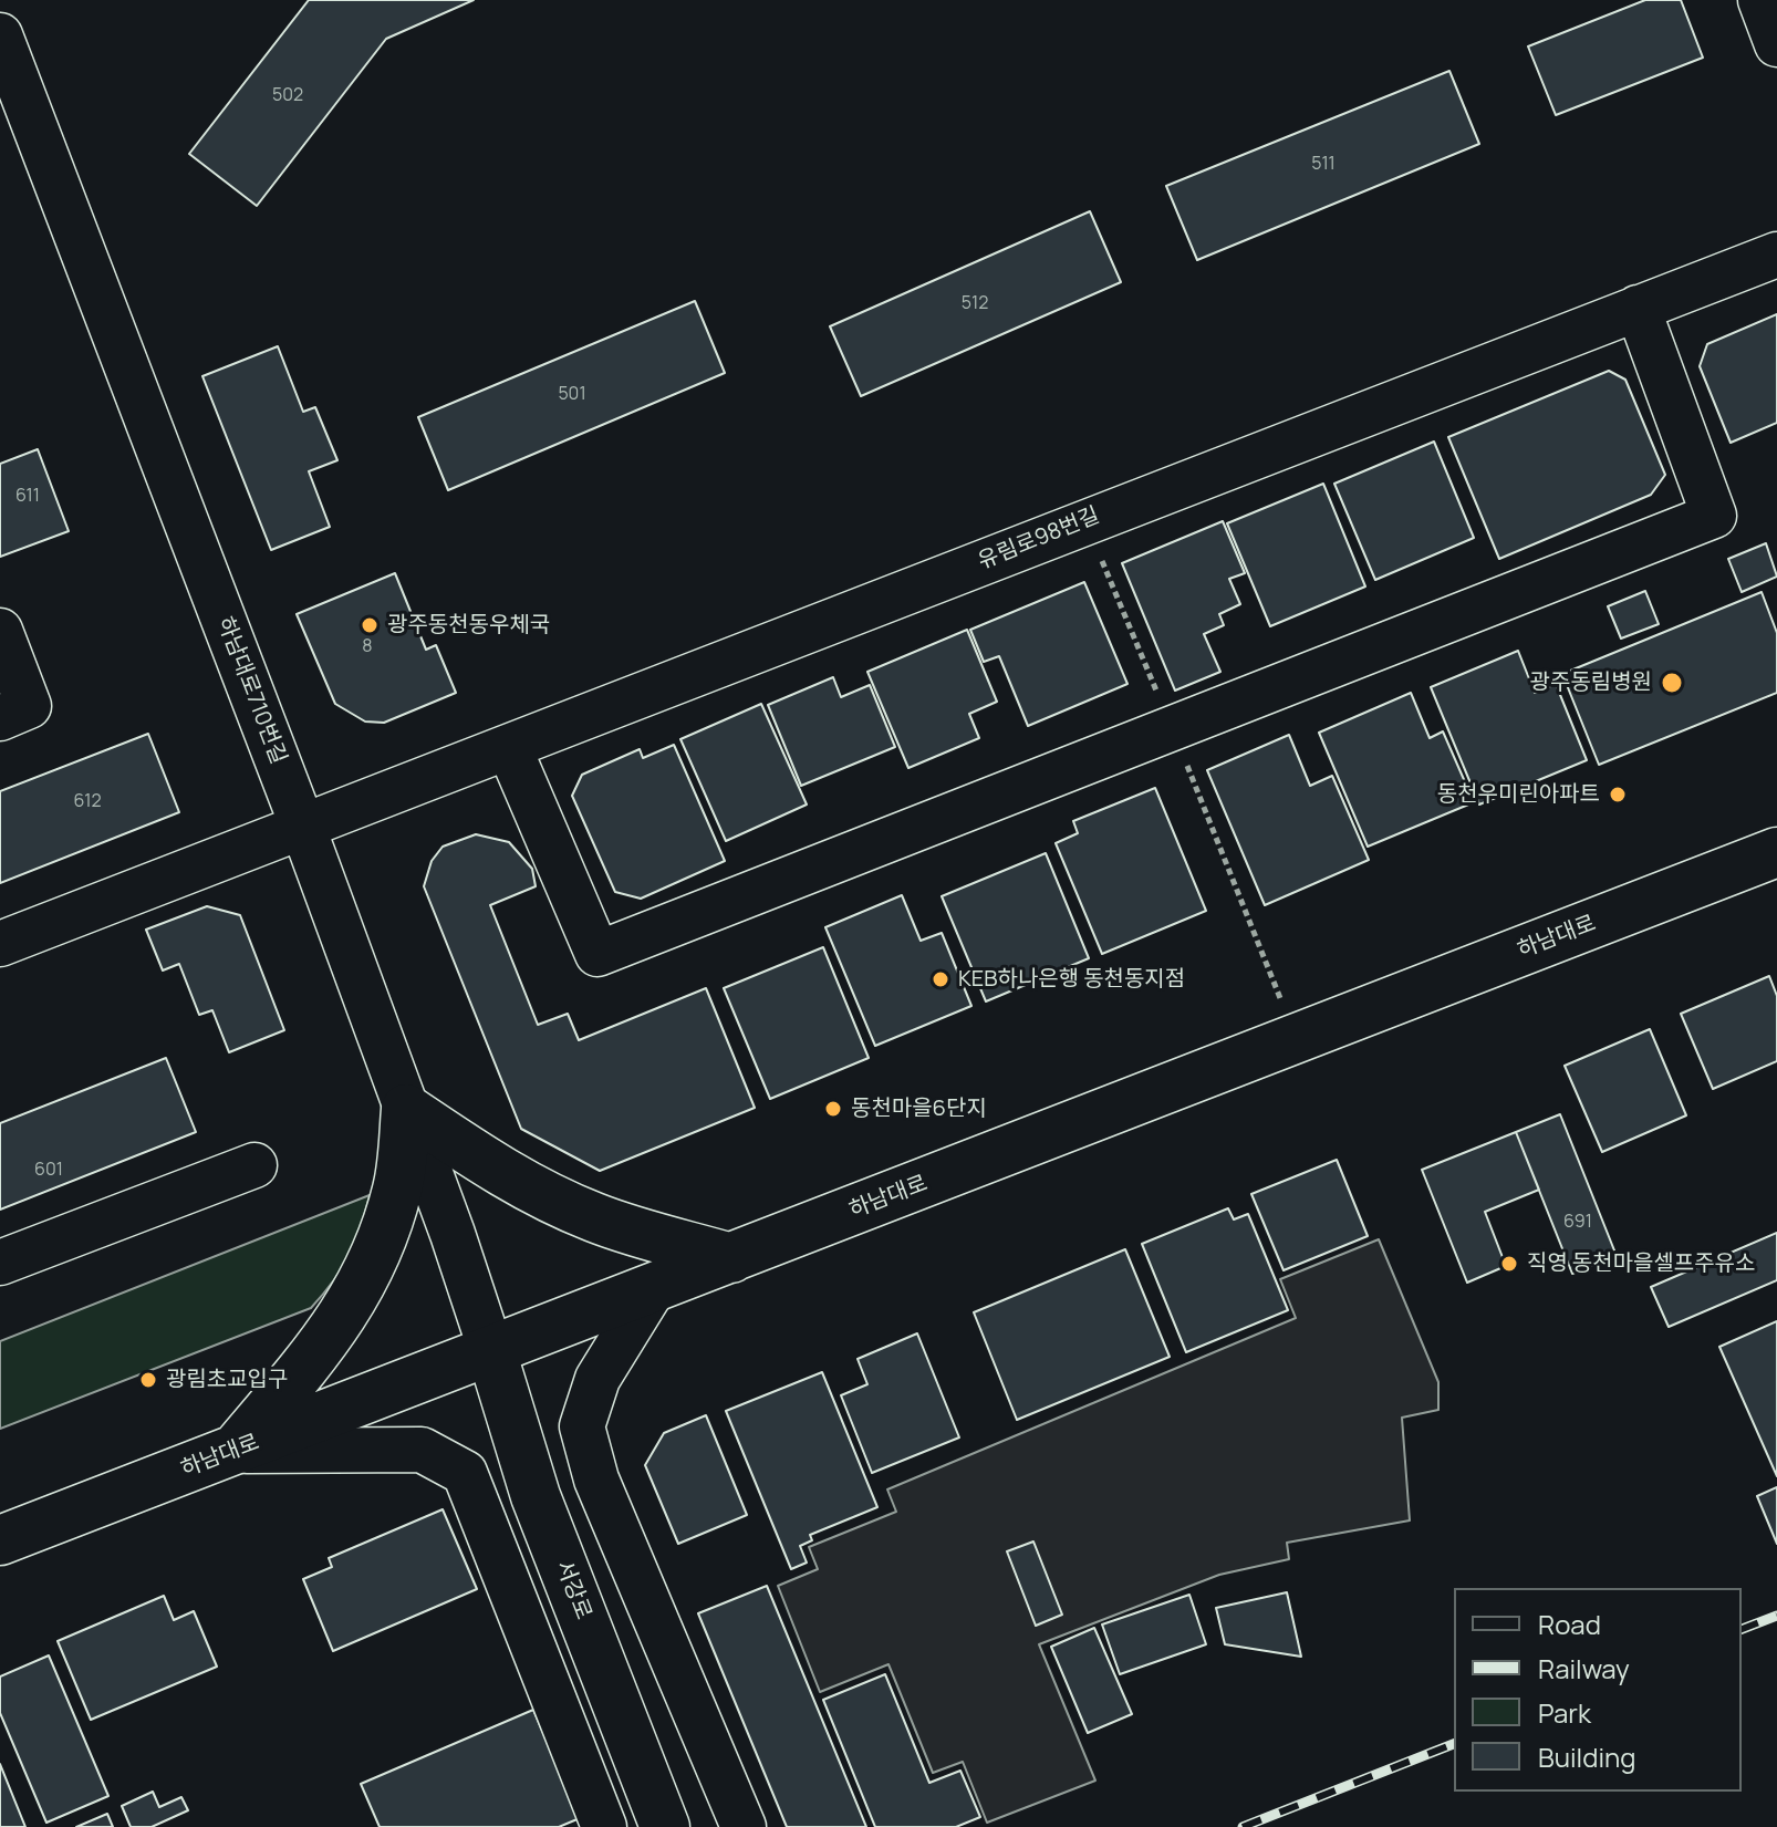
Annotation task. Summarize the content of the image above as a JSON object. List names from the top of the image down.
{
  "streets": {
    "main road": ["하남대로", "서강로"],
    "street": ["유림로98번길", "하남대로710번길"]
  },
  "crossings": [
    ["유림로98번길", "하남대로710번길"],
    ["하남대로710번길", "하남대로"],
    ["하남대로710번길", "서강로"],
    ["하남대로", "서강로"]
  ],
  "places": [
    "광주동천동우체국",
    "광주동림병원",
    "동천우미린아파트",
    "KEB하나은행 동천동지점",
    "동천마을6단지",
    "직영 동천마을셀프주유소",
    "광림초교입구"
  ],
  "house_numbers": [
    "502",
    "511",
    "512",
    "501",
    "611",
    "8",
    "612",
    "601",
    "691"
  ],
  "legend": [
    "Road",
    "Railway",
    "Park",
    "Building"
  ]
}
